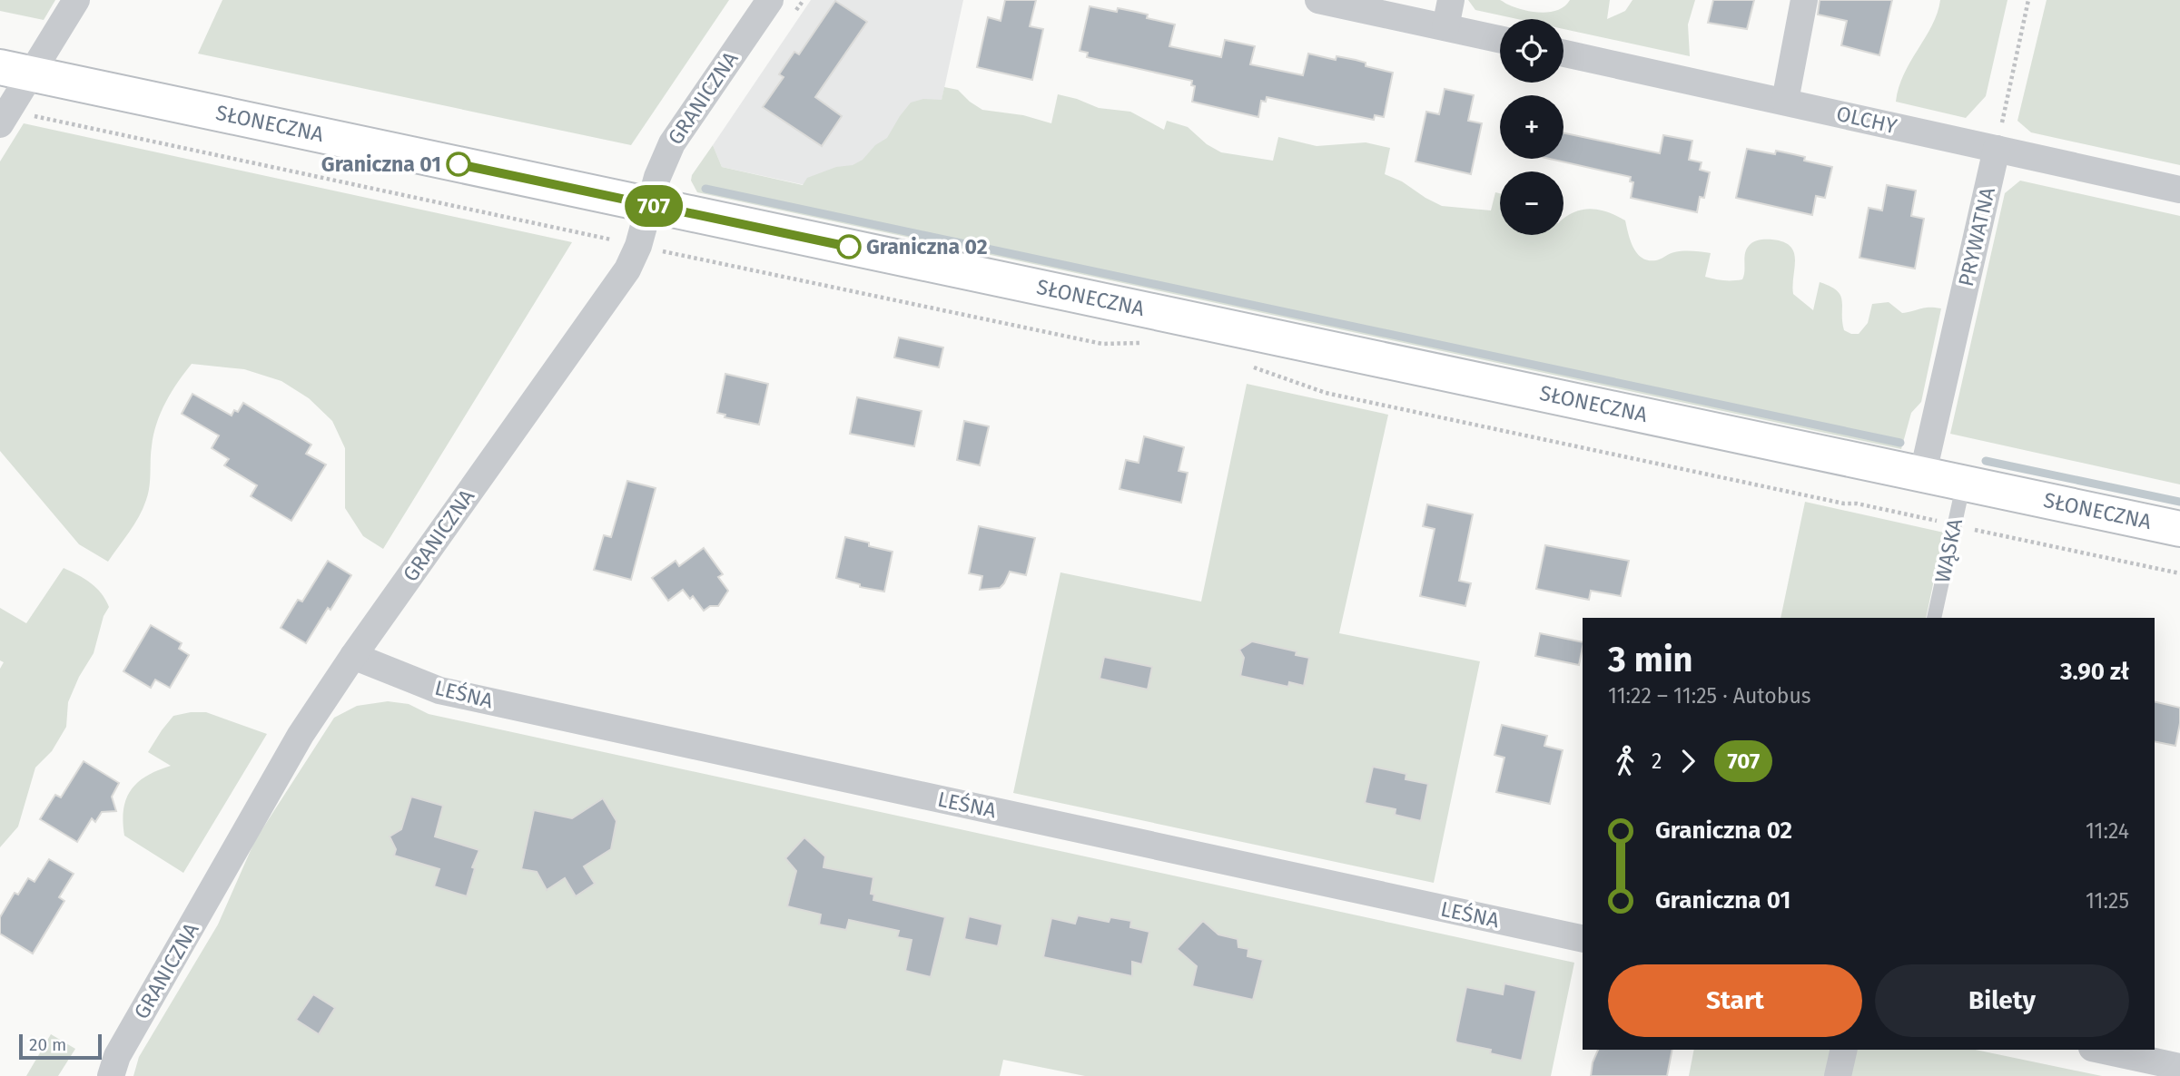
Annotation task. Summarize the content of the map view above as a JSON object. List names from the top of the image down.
{
  "streets": {
    "main road": ["SŁONECZNA"],
    "street": [
      "GRANICZNA",
      "OLCHY",
      "PRYWATNA",
      "LEŚNA"
    ],
    "lane": ["WĄSKA"]
  },
  "crossings": [
    ["GRANICZNA", "SŁONECZNA"],
    ["GRANICZNA", "LEŚNA"],
    ["OLCHY", "PRYWATNA"],
    ["SŁONECZNA", "PRYWATNA"],
    ["SŁONECZNA", "WĄSKA"]
  ],
  "places": ["Graniczna 01", "Graniczna 02"],
  "lines": ["bus line 707"],
  "scale_bar": "20 m",
  "page": {
    "on_map": "707",
    "map_buttons": ["+", "−"],
    "heading": ["3 min", "11:22 – 11:25 · Autobus", "3.90 zł"],
    "legs": ["2", "707"],
    "list": [
      {
        "name": "Graniczna 02",
        "value": "11:24"
      },
      {
        "name": "Graniczna 01",
        "value": "11:25"
      }
    ],
    "buttons": ["Start", "Bilety"],
    "scale": "20 m"
  }
}
